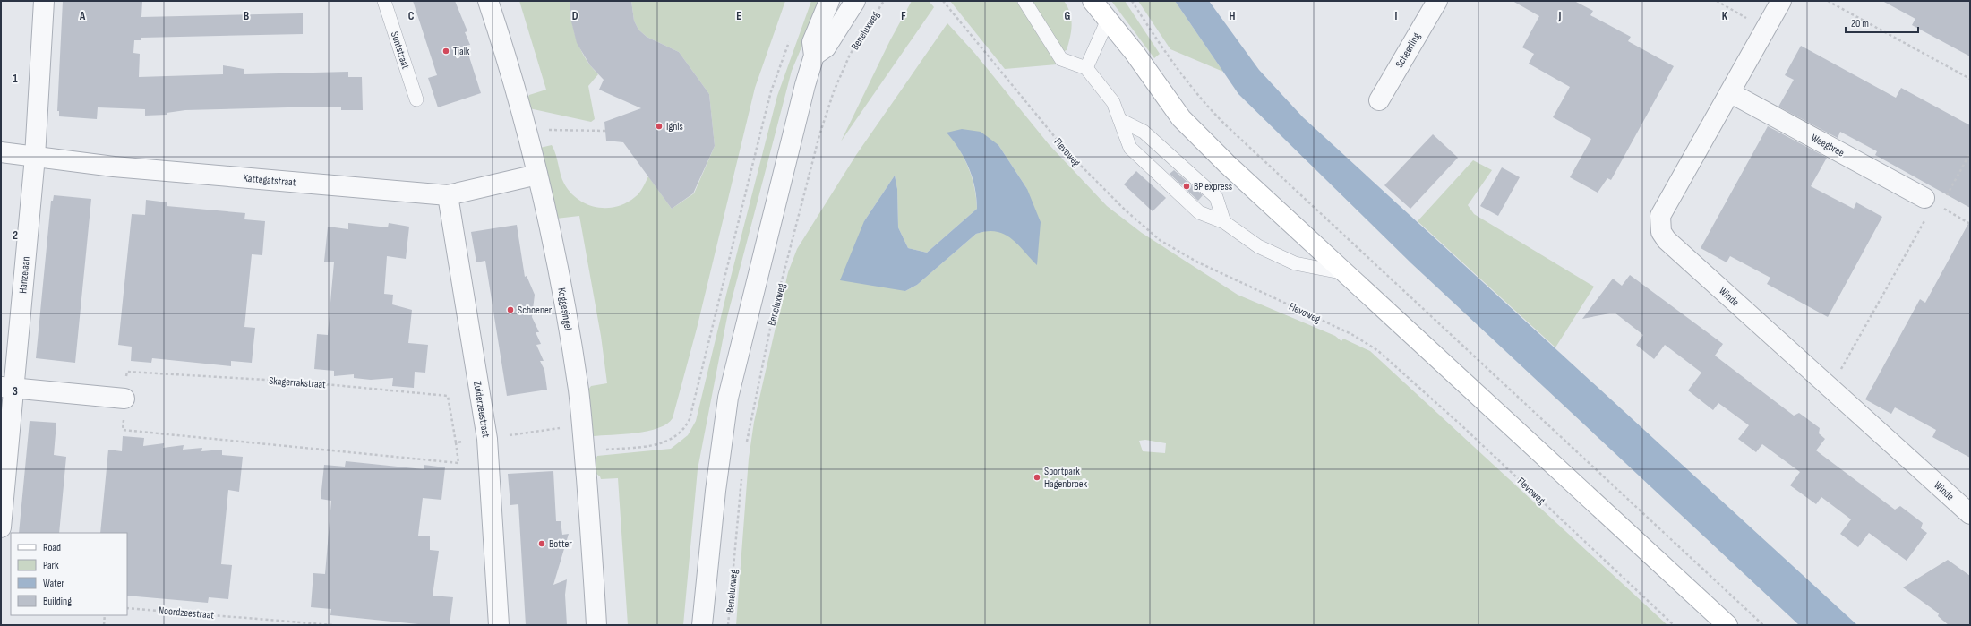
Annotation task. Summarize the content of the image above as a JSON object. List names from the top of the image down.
{
  "streets": {
    "street": [
      "Scheerling",
      "Weegbree",
      "Kattegatstraat",
      "Hanzelaan",
      "Winde",
      "Koggesingel",
      "Zuiderzeestraat"
    ],
    "lane": ["Sontstraat"],
    "path": [
      "Beneluxweg",
      "Flevoweg",
      "Skagerrakstraat",
      "Noordzeestraat"
    ]
  },
  "crossings": [
    ["Weegbree", "Winde"],
    ["Kattegatstraat", "Hanzelaan"],
    ["Kattegatstraat", "Koggesingel"],
    ["Kattegatstraat", "Zuiderzeestraat"]
  ],
  "places": [
    "Tjalk",
    "Ignis",
    "BP express",
    "Schoener",
    "Sportpark Hagenbroek",
    "Botter"
  ],
  "legend": [
    "Road",
    "Park",
    "Water",
    "Building"
  ],
  "scale_bar": "20 m",
  "grid": {
    "columns": [
      "A",
      "B",
      "C",
      "D",
      "E",
      "F",
      "G",
      "H",
      "I",
      "J",
      "K"
    ],
    "rows": ["1", "2", "3"]
  }
}
